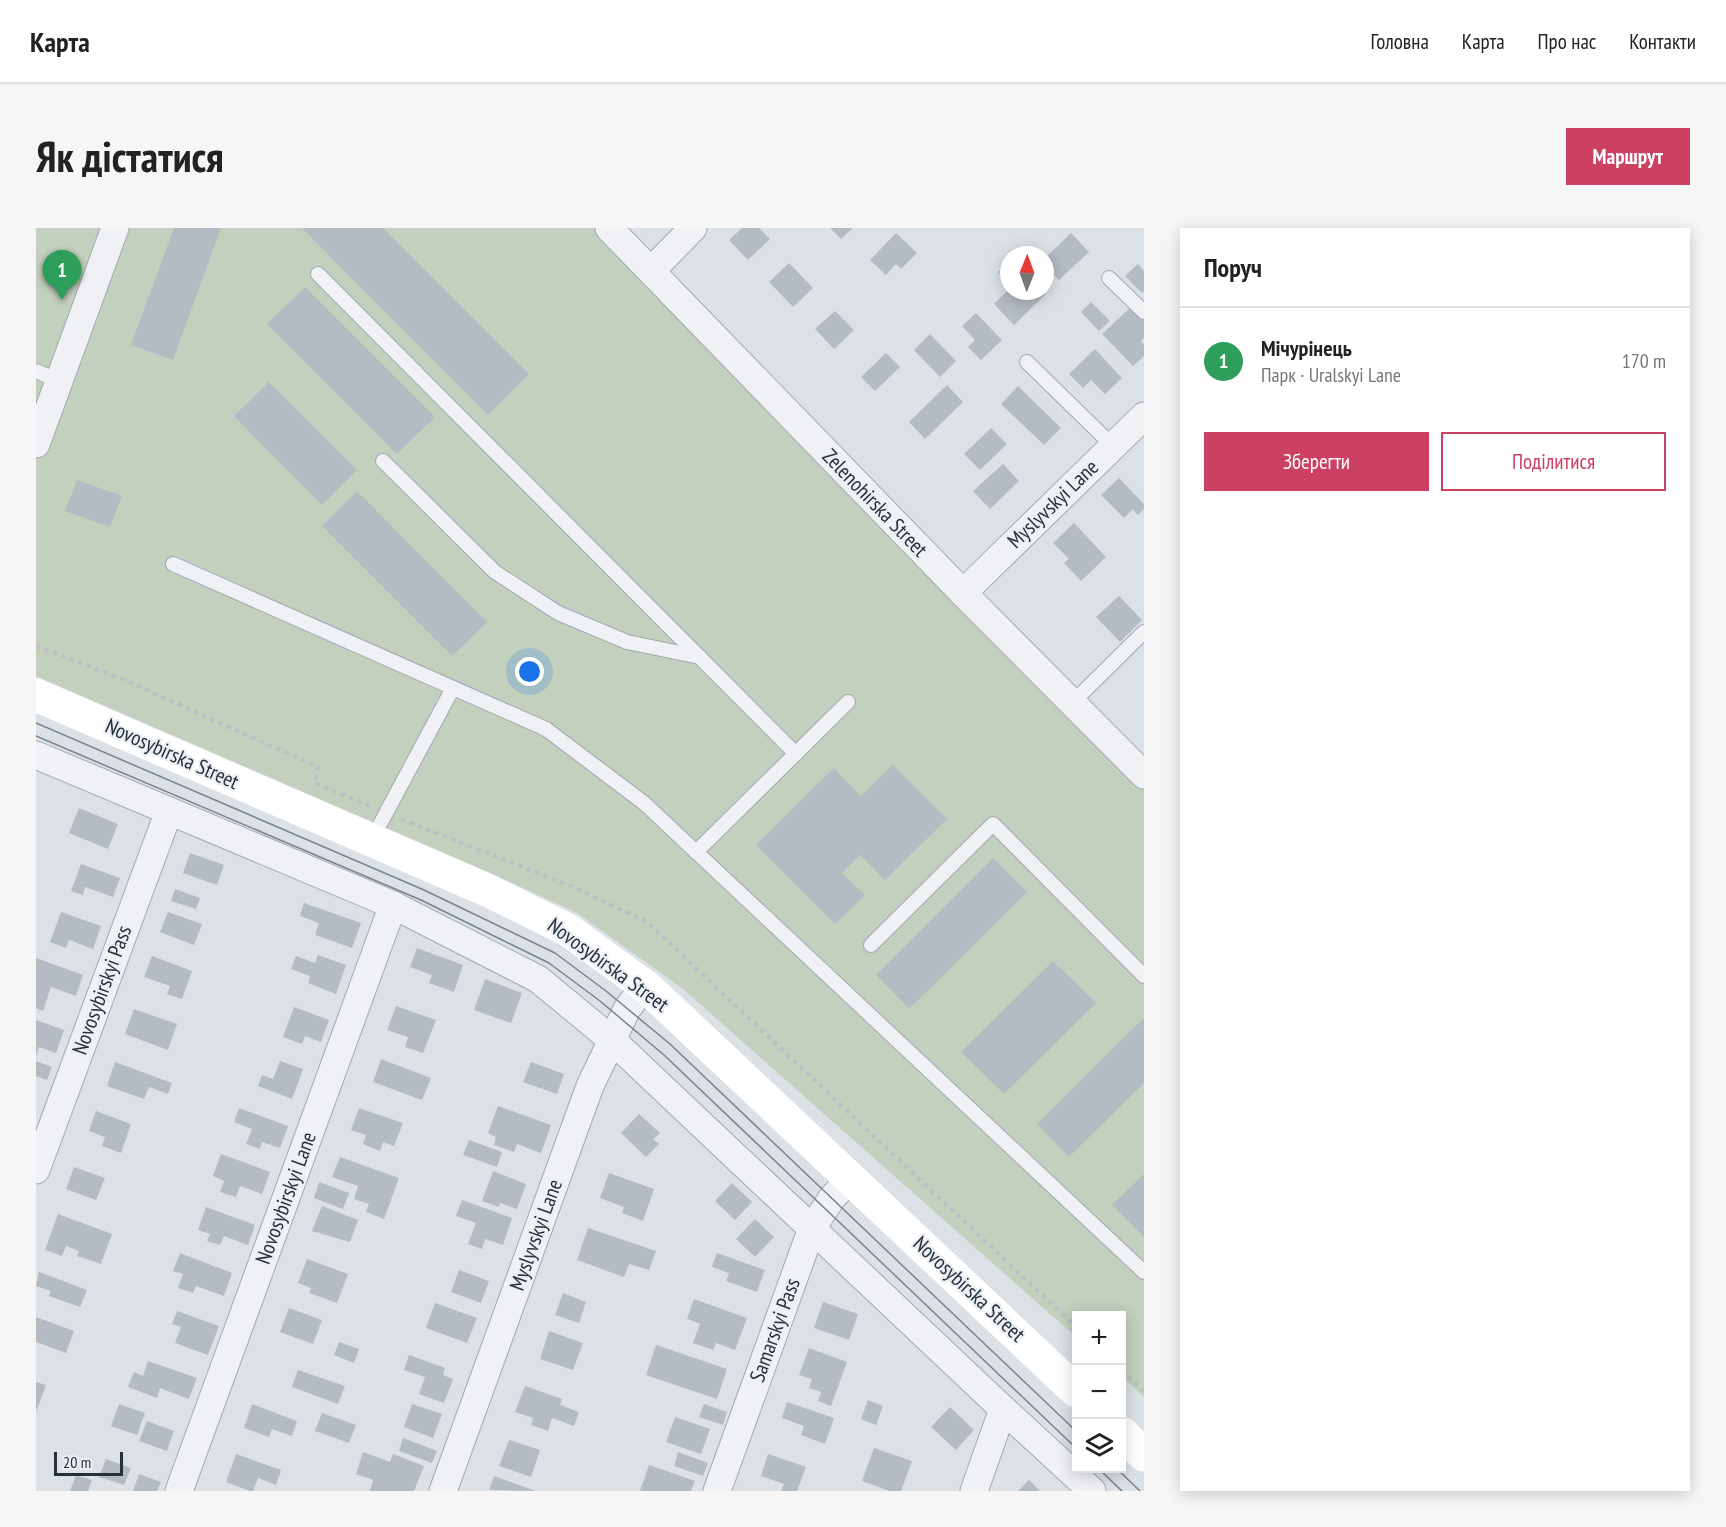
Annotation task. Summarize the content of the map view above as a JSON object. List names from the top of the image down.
{
  "streets": {
    "main road": ["Novosybirska Street"],
    "street": [
      "Zelenohirska Street",
      "Myslyvskyi Lane",
      "Novosybirskyi Pass",
      "Novosybirskyi Lane",
      "Samarskyi Pass"
    ]
  },
  "crossings": [
    ["Zelenohirska Street", "Myslyvskyi Lane"],
    ["Myslyvskyi Lane", "Novosybirska Street"],
    ["Novosybirska Street", "Samarskyi Pass"]
  ],
  "scale_bar": "20 m",
  "north": "top",
  "page": {
    "header": "Карта",
    "nav": [
      "Головна",
      "Карта",
      "Про нас",
      "Контакти"
    ],
    "buttons": [
      "Маршрут",
      ["Зберегти", "Поділитися"]
    ],
    "title": "Як дістатися",
    "heading": "Поруч",
    "pins": "1",
    "list": [
      {
        "mark": "1",
        "name": "Мічурінець",
        "note": "Парк · Uralskyi Lane",
        "value": "170 m"
      }
    ],
    "map_buttons": ["+", "−"],
    "scale": "20 m"
  }
}
